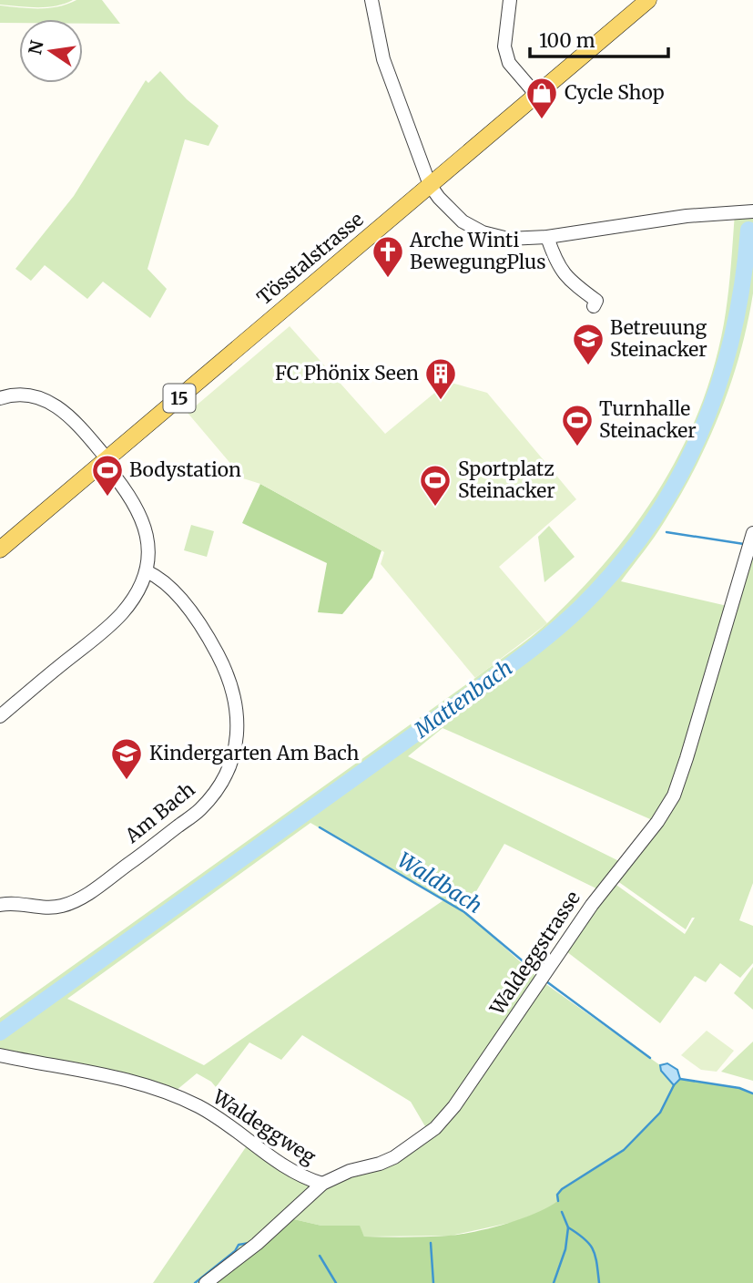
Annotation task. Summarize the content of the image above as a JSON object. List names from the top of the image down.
{
  "streets": {
    "main road": ["Tösstalstrasse", "15"],
    "street": ["Am Bach", "Waldeggstrasse", "Waldeggweg"]
  },
  "crossings": [
    ["Waldeggstrasse", "Waldeggweg"]
  ],
  "water": ["Mattenbach", "Waldbach"],
  "places": {
    "shop": ["Cycle Shop"],
    "church": ["Arche Winti BewegungPlus"],
    "school or university": ["Betreuung Steinacker", "Kindergarten Am Bach"],
    "building": ["FC Phönix Seen"],
    "sports": ["Turnhalle Steinacker", "Bodystation", "Sportplatz Steinacker"]
  },
  "scale_bar": "100 m",
  "north": "left"
}
